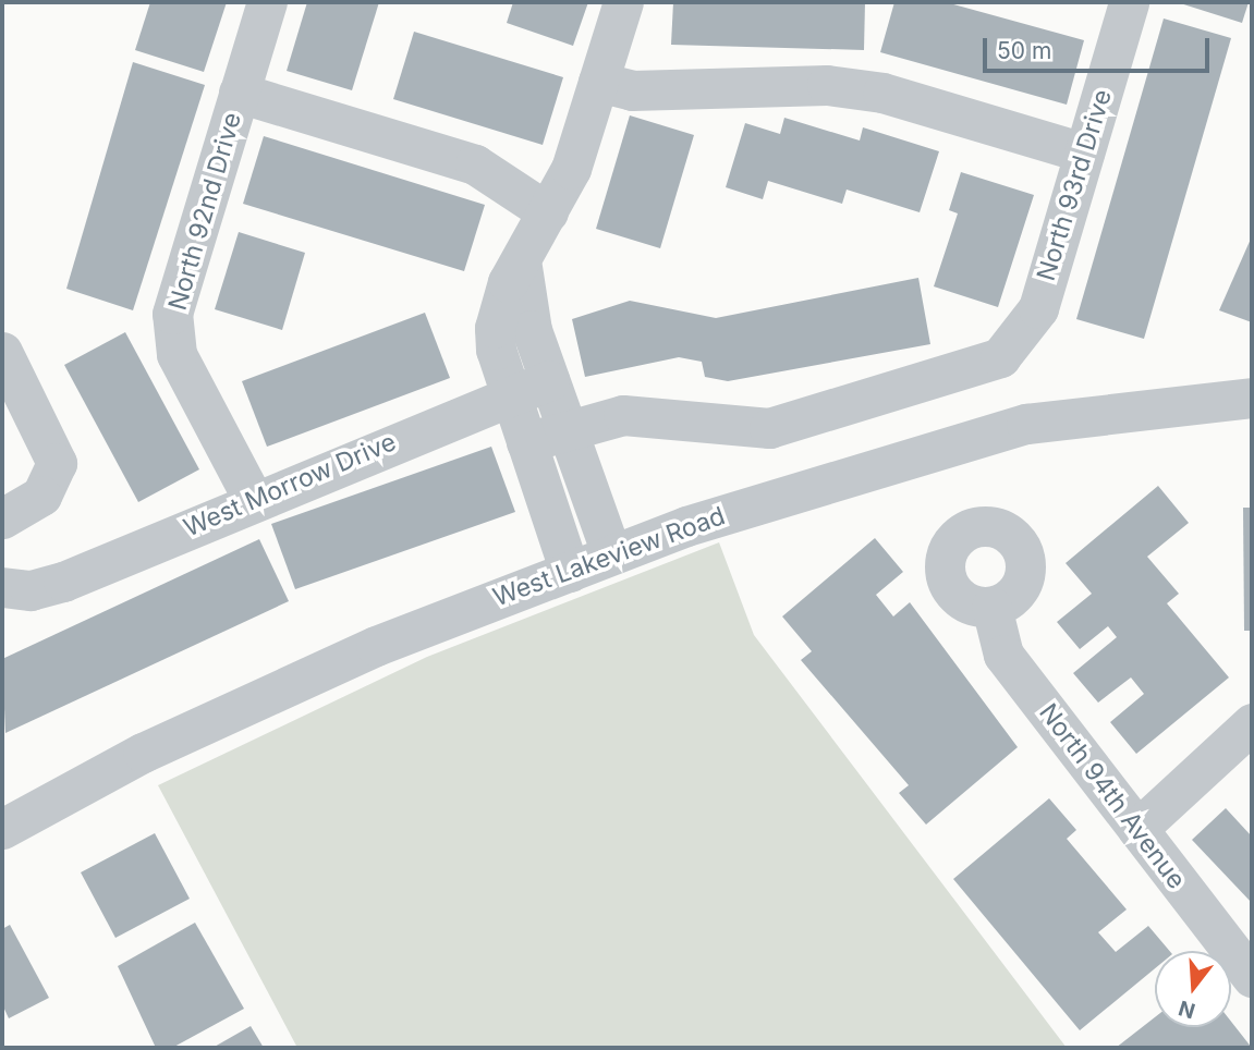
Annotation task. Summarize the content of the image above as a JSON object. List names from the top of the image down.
{
  "streets": {
    "street": [
      "North 93rd Drive",
      "North 92nd Drive",
      "West Morrow Drive",
      "West Lakeview Road",
      "North 94th Avenue"
    ]
  },
  "crossings": [
    ["North 92nd Drive", "West Morrow Drive"]
  ],
  "scale_bar": "50 m",
  "north": "bottom"
}
